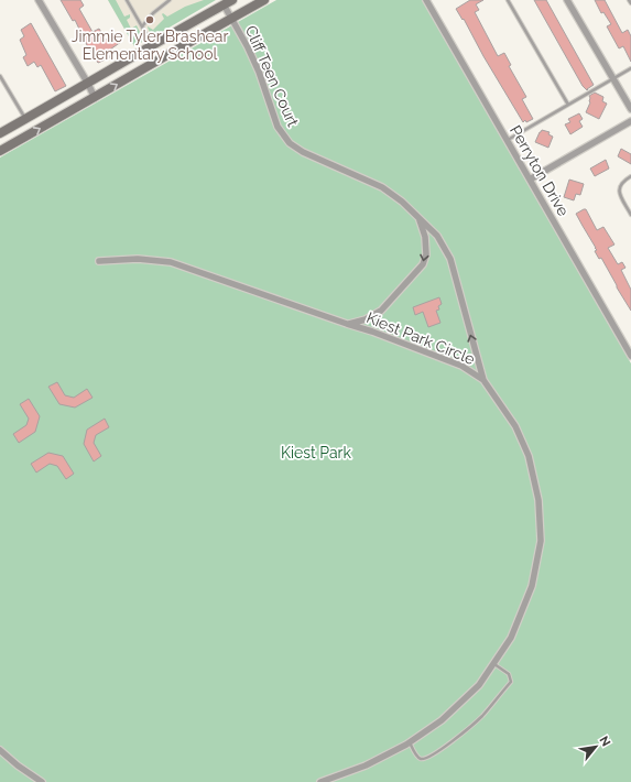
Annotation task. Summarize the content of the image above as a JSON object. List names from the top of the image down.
{
  "streets": {
    "street": ["Cliff Teen Court", "Perryton Drive", "Kiest Park Circle"]
  },
  "crossings": [
    ["Cliff Teen Court", "Kiest Park Circle"]
  ],
  "parks": ["Kiest Park"],
  "places": ["Jimmie Tyler Brashear Elementary School"],
  "north": "top right"
}
